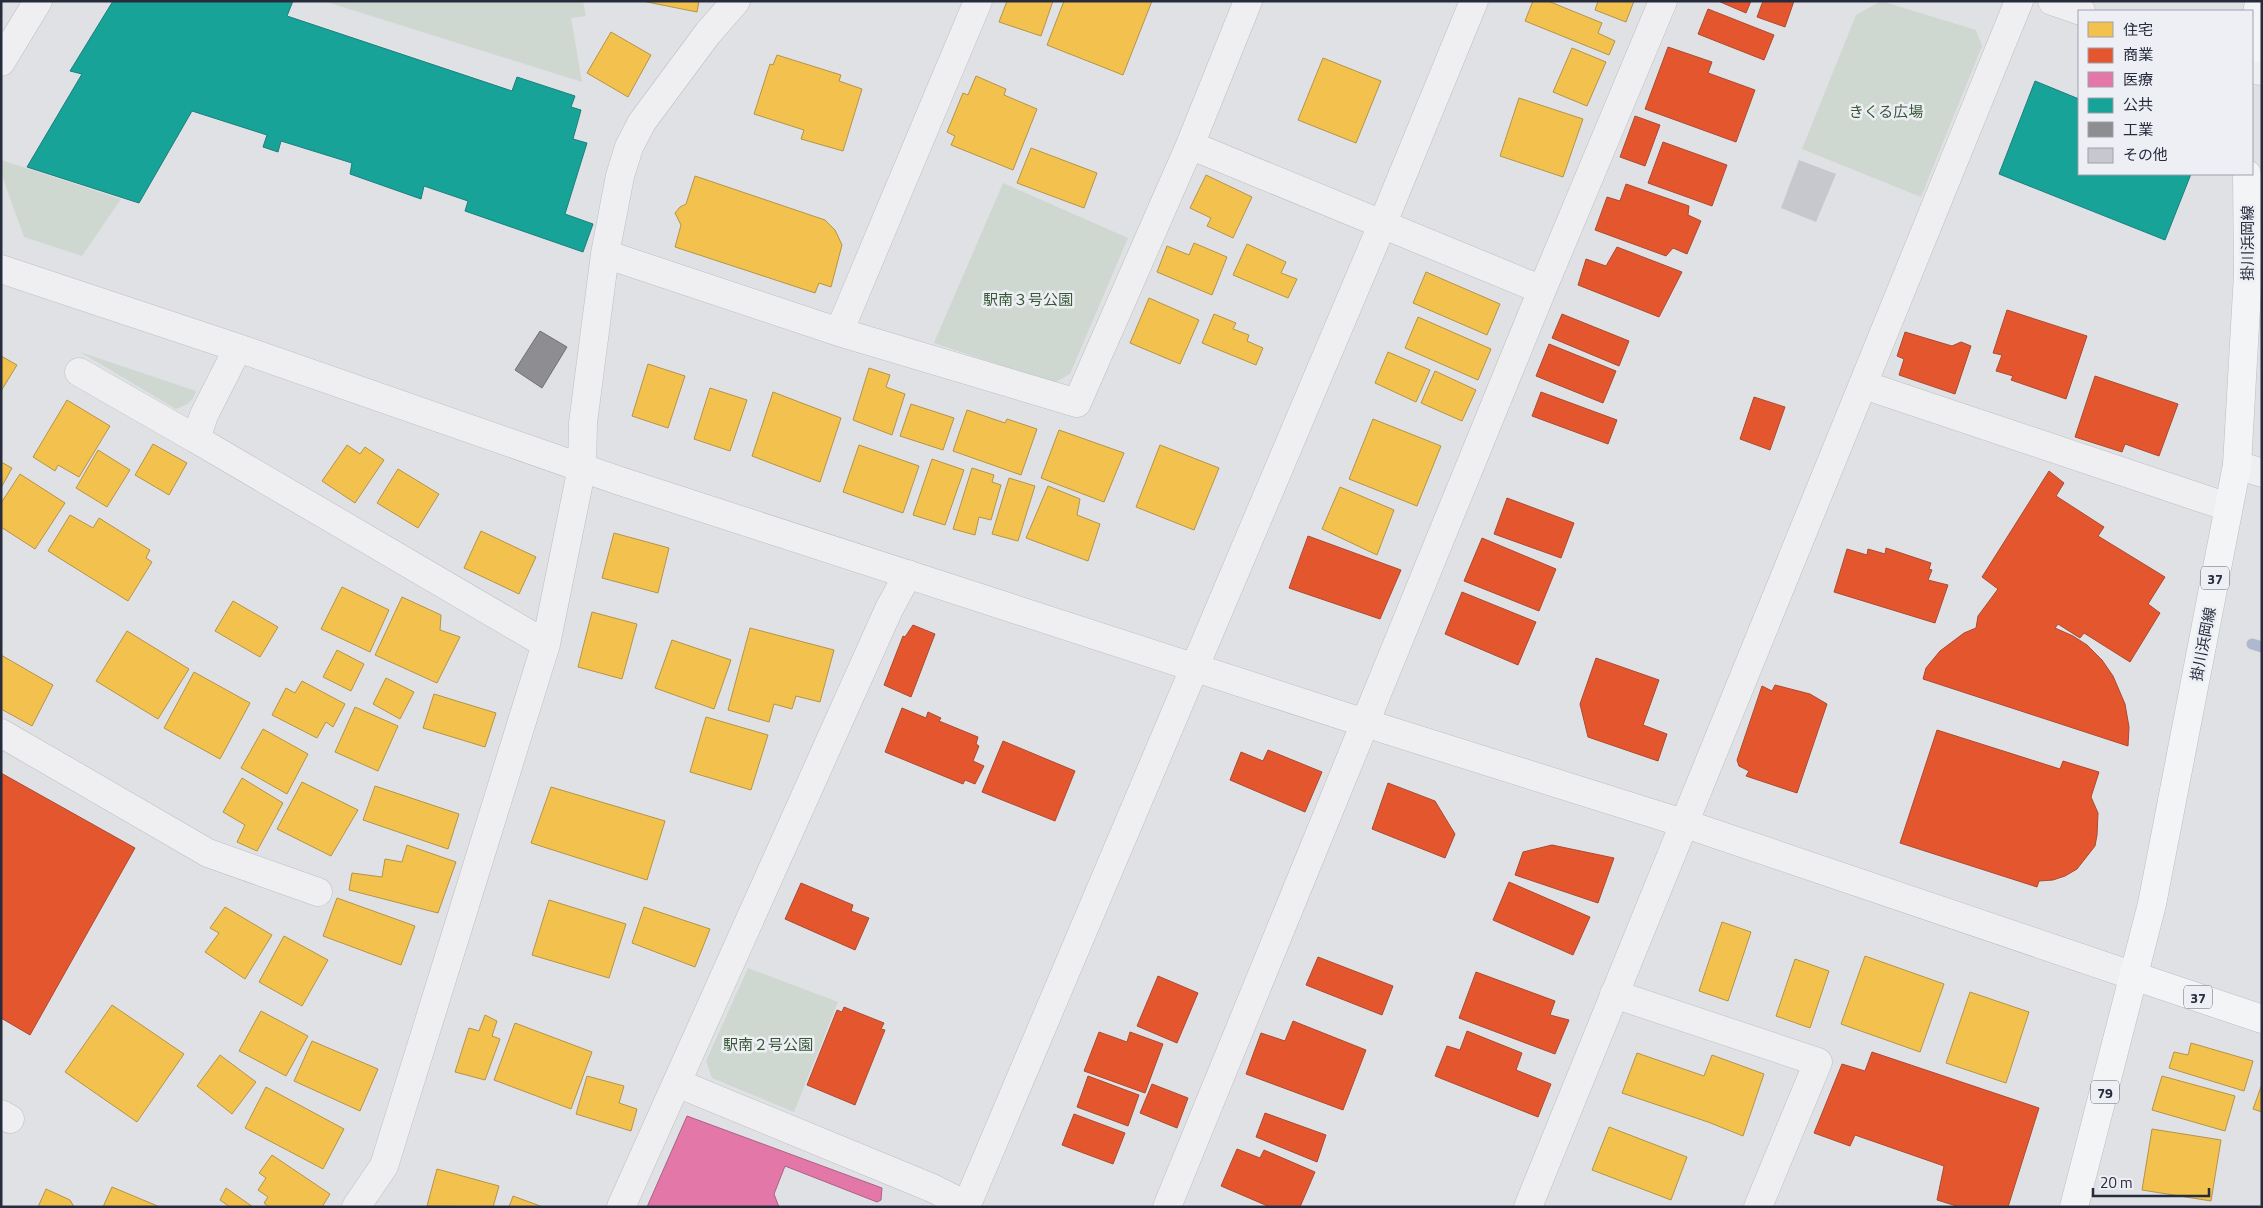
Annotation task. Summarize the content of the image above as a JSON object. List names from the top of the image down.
{
  "streets": {
    "main road": ["掛川浜岡線", "37", "79"]
  },
  "crossings": [
    ["掛川浜岡線", "37"],
    ["掛川浜岡線", "79"],
    ["37", "79"]
  ],
  "parks": ["きくる広場", "駅南３号公園", "駅南２号公園"],
  "legend": [
    "住宅",
    "商業",
    "医療",
    "公共",
    "工業",
    "その他"
  ],
  "scale_bar": "20 m"
}
